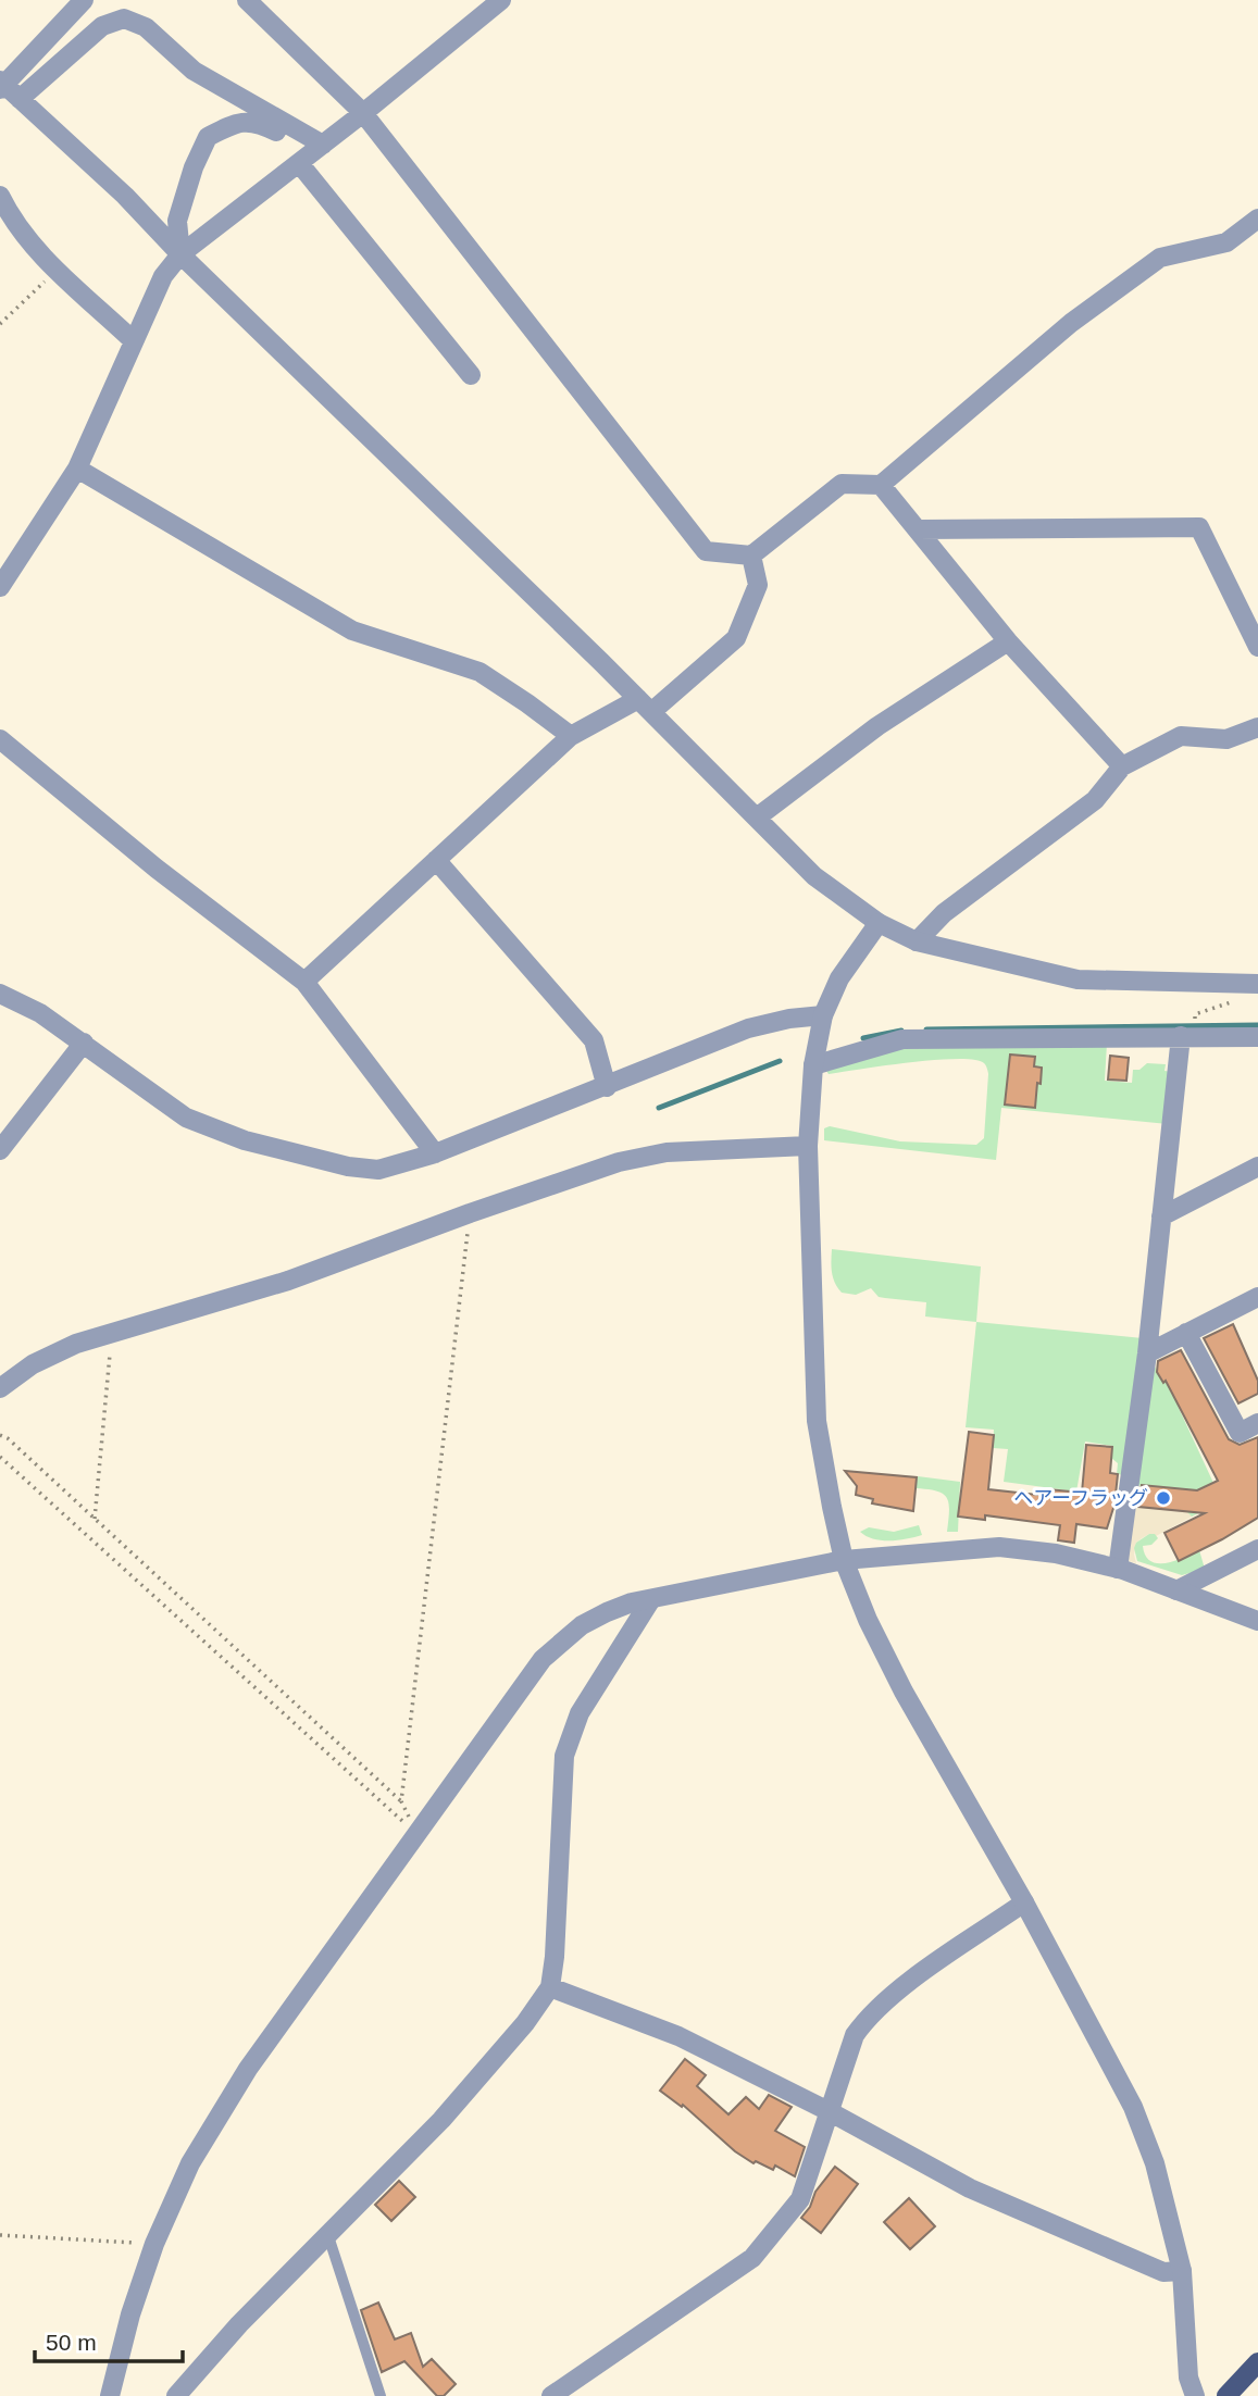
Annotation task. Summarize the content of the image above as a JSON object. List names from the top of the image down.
{
  "places": ["ヘアーフラッグ"],
  "scale_bar": "50 m"
}
